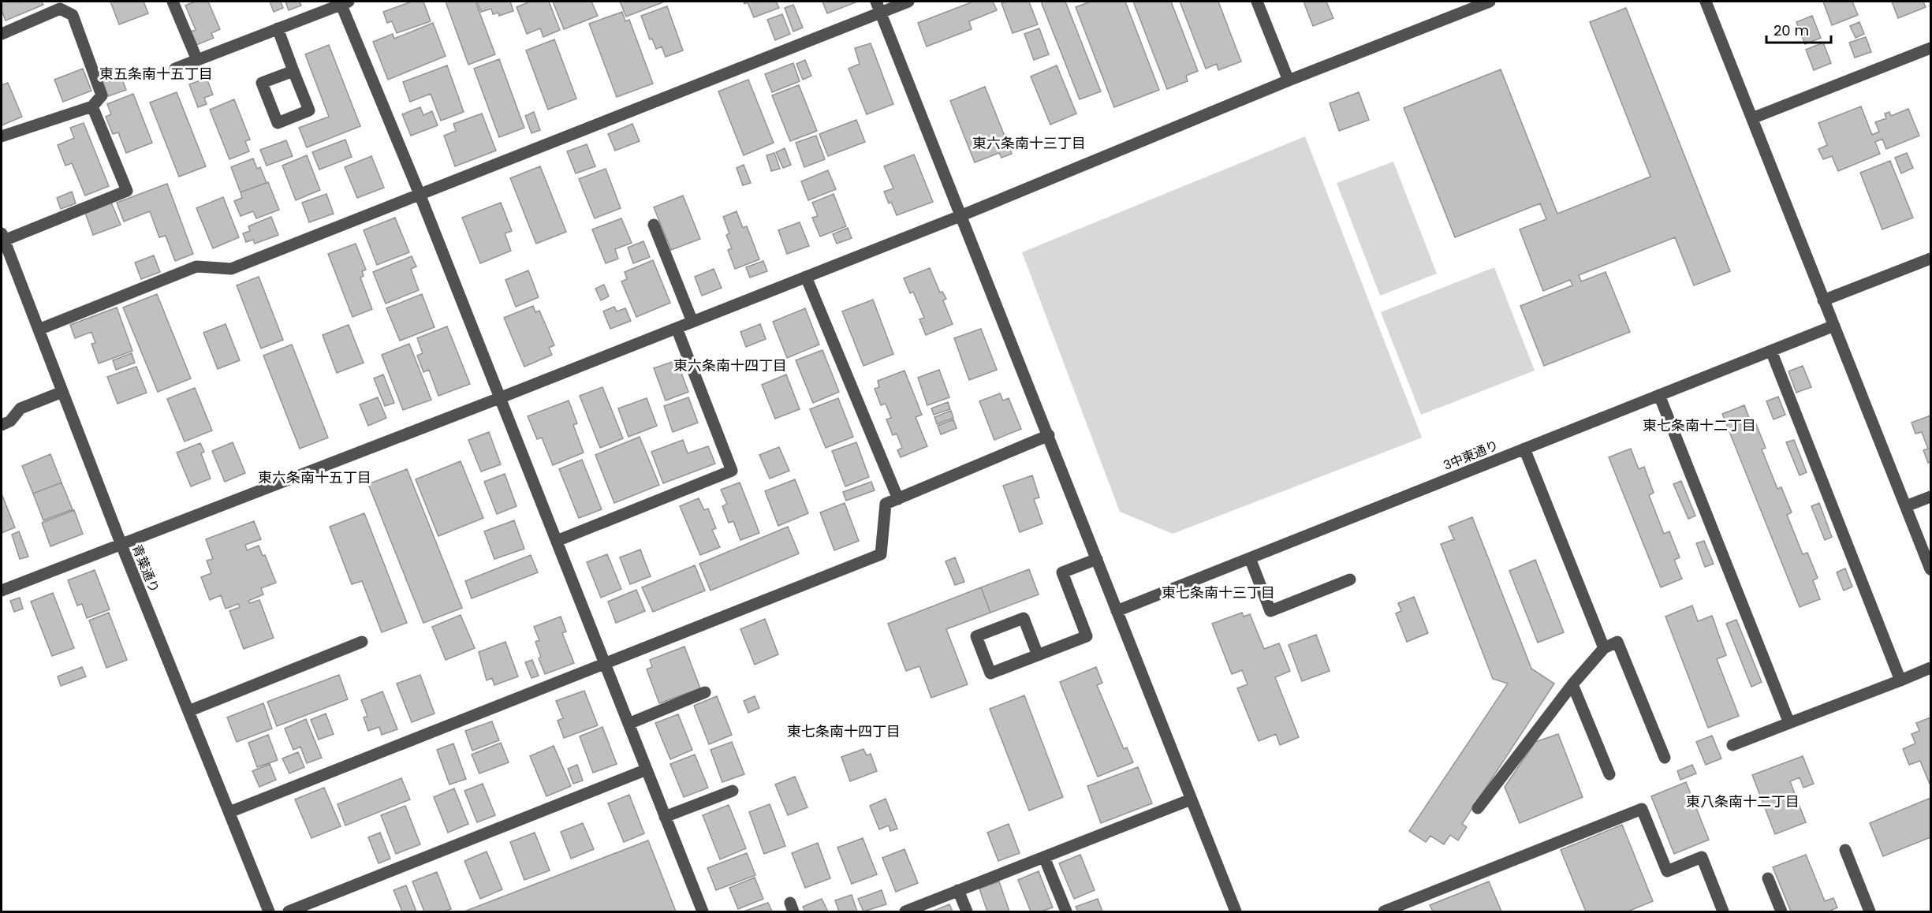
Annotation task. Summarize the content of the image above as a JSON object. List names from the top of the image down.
{
  "streets": {
    "street": ["3中東通り", "青葉通り"]
  },
  "districts": [
    "東五条南十五丁目",
    "東六条南十三丁目",
    "東六条南十四丁目",
    "東七条南十二丁目",
    "東六条南十五丁目",
    "東七条南十三丁目",
    "東七条南十四丁目",
    "東八条南十二丁目"
  ],
  "scale_bar": "20 m"
}
